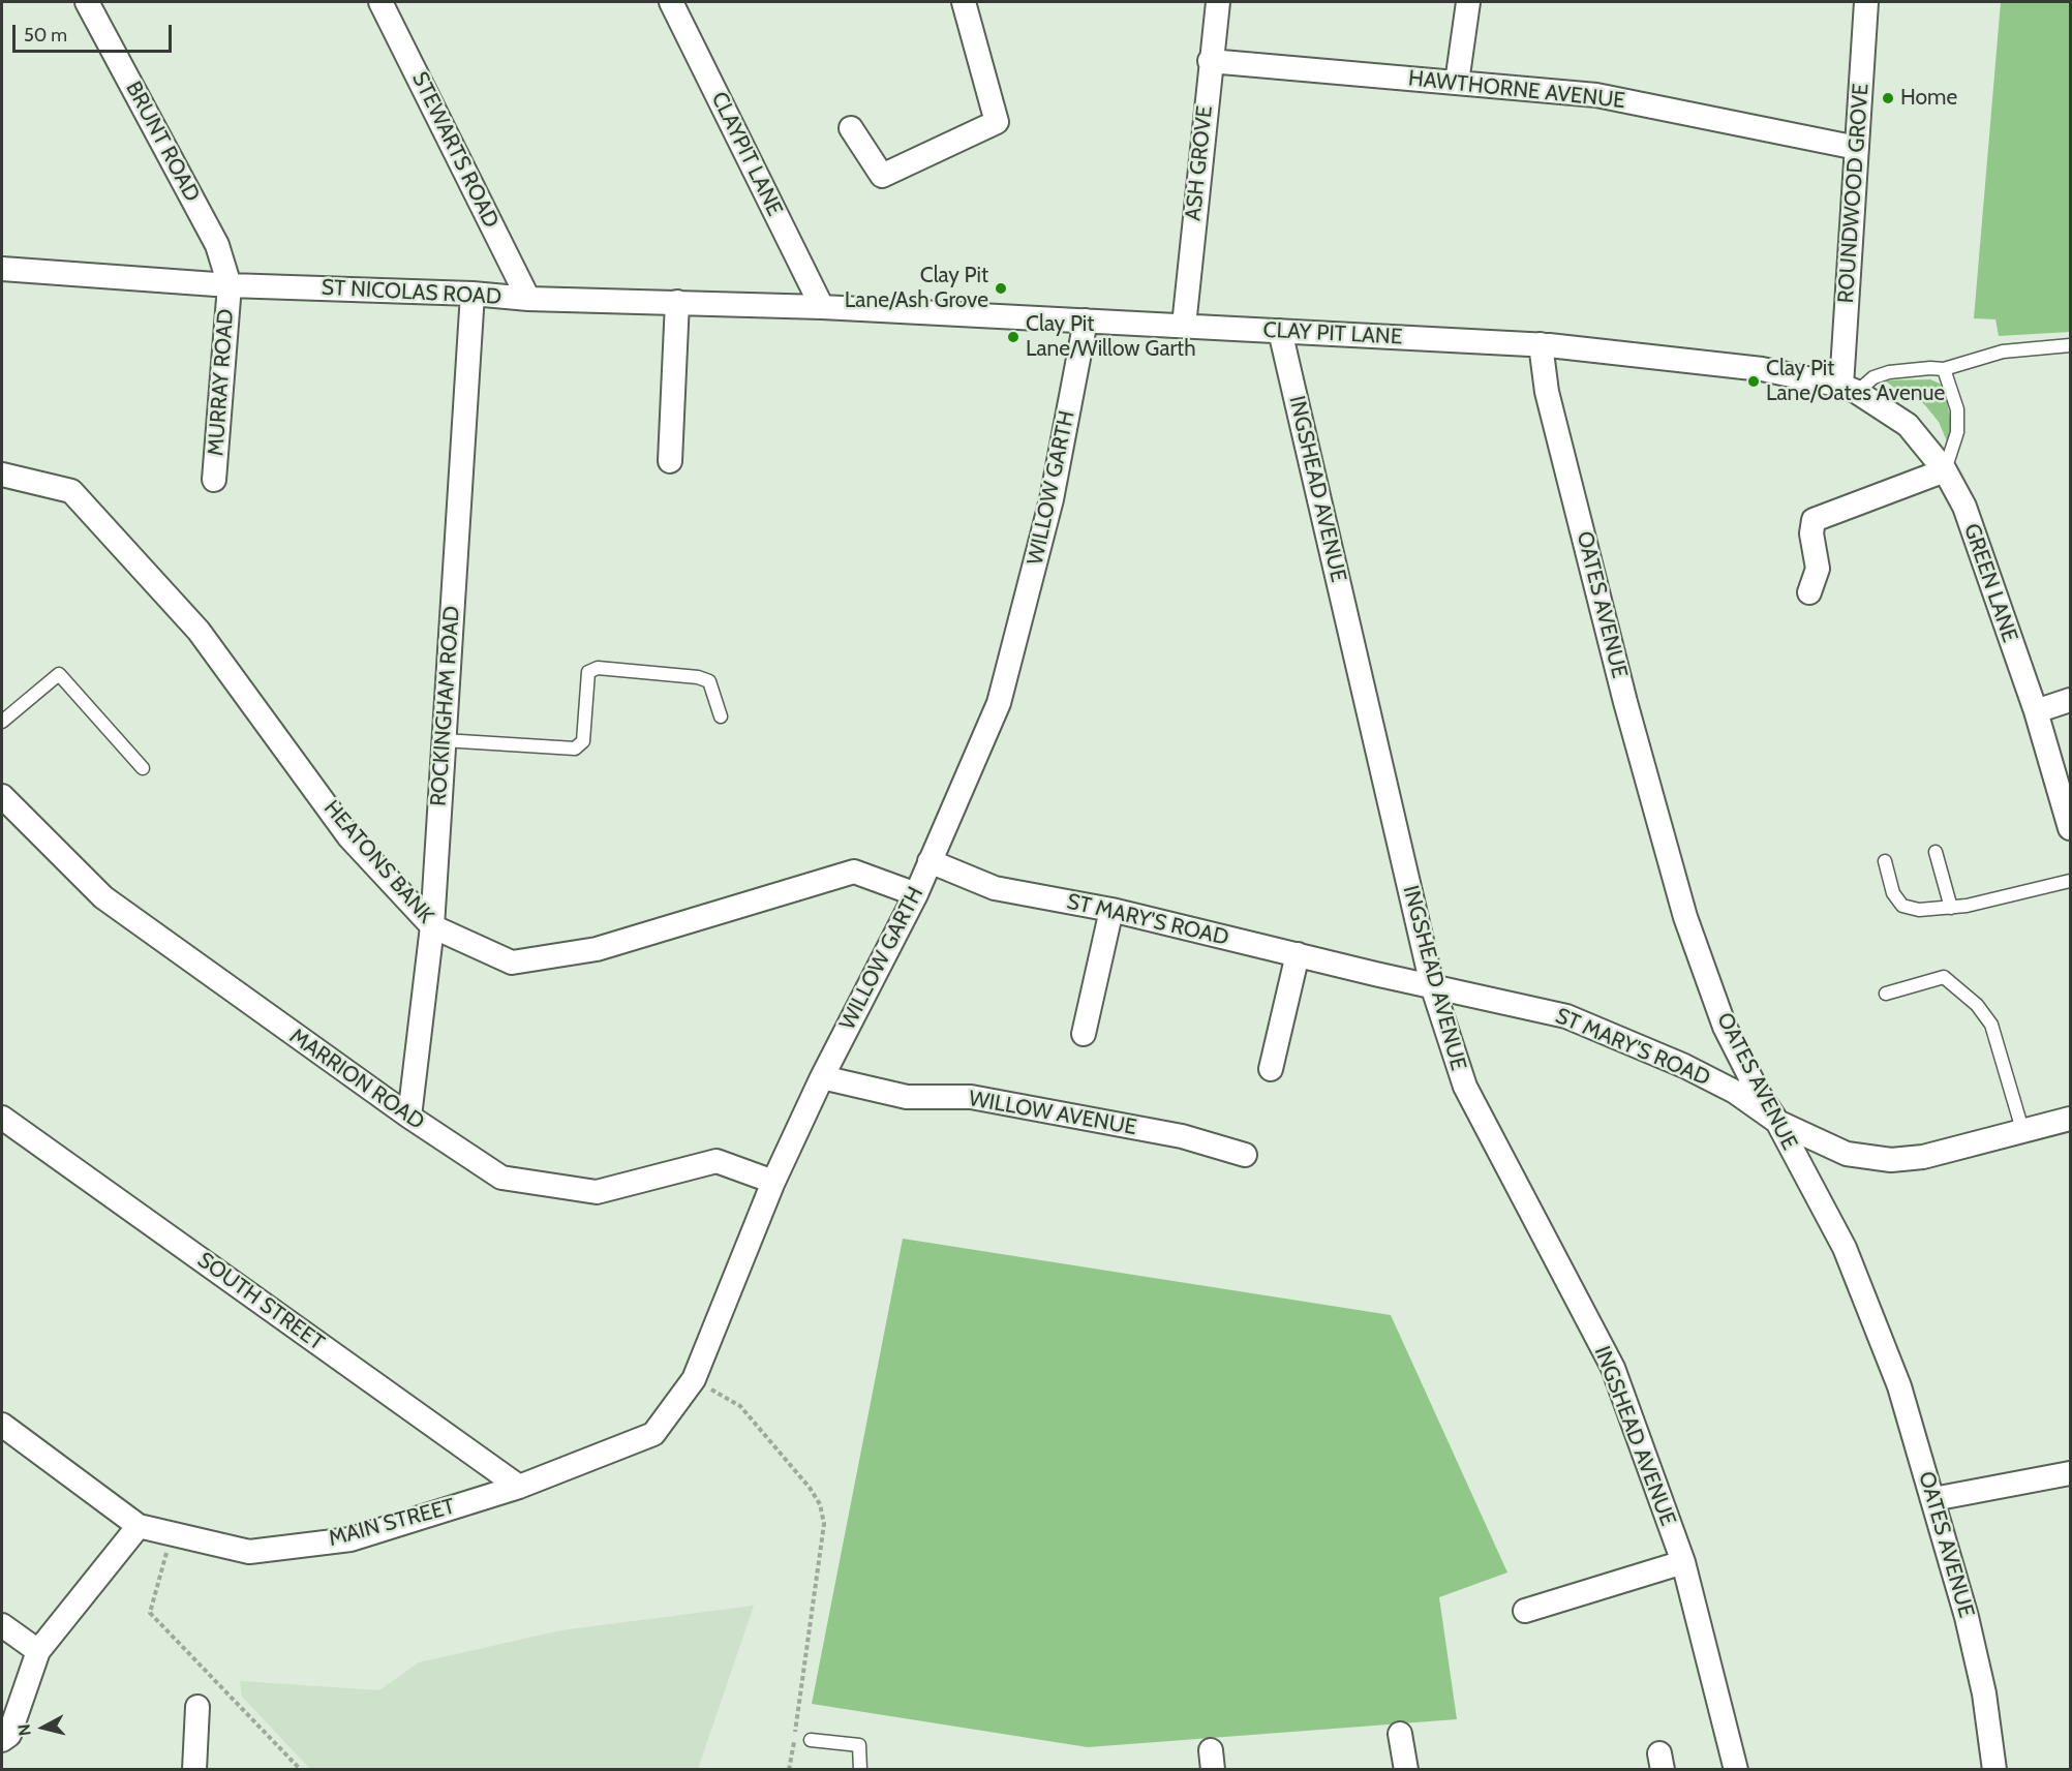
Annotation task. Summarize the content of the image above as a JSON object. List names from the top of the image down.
{
  "streets": {
    "street": [
      "HAWTHORNE AVENUE",
      "BRUNT ROAD",
      "STEWARTS ROAD",
      "CLAYPIT LANE",
      "ASH GROVE",
      "ROUNDWOOD GROVE",
      "ST NICOLAS ROAD",
      "CLAY PIT LANE",
      "MURRAY ROAD",
      "WILLOW GARTH",
      "INGSHEAD AVENUE",
      "GREEN LANE",
      "OATES AVENUE",
      "ROCKINGHAM ROAD",
      "HEATONS BANK",
      "ST MARY'S ROAD",
      "MARRION ROAD",
      "WILLOW AVENUE",
      "SOUTH STREET",
      "MAIN STREET"
    ]
  },
  "crossings": [
    ["HAWTHORNE AVENUE", "ASH GROVE"],
    ["HAWTHORNE AVENUE", "ROUNDWOOD GROVE"],
    ["BRUNT ROAD", "ST NICOLAS ROAD"],
    ["BRUNT ROAD", "MURRAY ROAD"],
    ["STEWARTS ROAD", "ST NICOLAS ROAD"],
    ["CLAYPIT LANE", "ST NICOLAS ROAD"],
    ["CLAYPIT LANE", "CLAY PIT LANE"],
    ["ASH GROVE", "CLAY PIT LANE"],
    ["ROUNDWOOD GROVE", "CLAY PIT LANE"],
    ["ROUNDWOOD GROVE", "GREEN LANE"],
    ["ST NICOLAS ROAD", "CLAY PIT LANE"],
    ["ST NICOLAS ROAD", "MURRAY ROAD"],
    ["ST NICOLAS ROAD", "ROCKINGHAM ROAD"],
    ["CLAY PIT LANE", "WILLOW GARTH"],
    ["CLAY PIT LANE", "INGSHEAD AVENUE"],
    ["CLAY PIT LANE", "GREEN LANE"],
    ["CLAY PIT LANE", "OATES AVENUE"],
    ["WILLOW GARTH", "HEATONS BANK"],
    ["WILLOW GARTH", "ST MARY'S ROAD"],
    ["WILLOW GARTH", "MARRION ROAD"],
    ["WILLOW GARTH", "WILLOW AVENUE"],
    ["WILLOW GARTH", "SOUTH STREET"],
    ["WILLOW GARTH", "MAIN STREET"],
    ["INGSHEAD AVENUE", "ST MARY'S ROAD"],
    ["OATES AVENUE", "ST MARY'S ROAD"],
    ["ROCKINGHAM ROAD", "HEATONS BANK"],
    ["ROCKINGHAM ROAD", "MARRION ROAD"],
    ["SOUTH STREET", "MAIN STREET"]
  ],
  "places": [
    "Home",
    "Clay Pit Lane/Ash Grove",
    "Clay Pit Lane/Willow Garth",
    "Clay Pit Lane/Oates Avenue"
  ],
  "scale_bar": "50 m",
  "north": "left"
}
